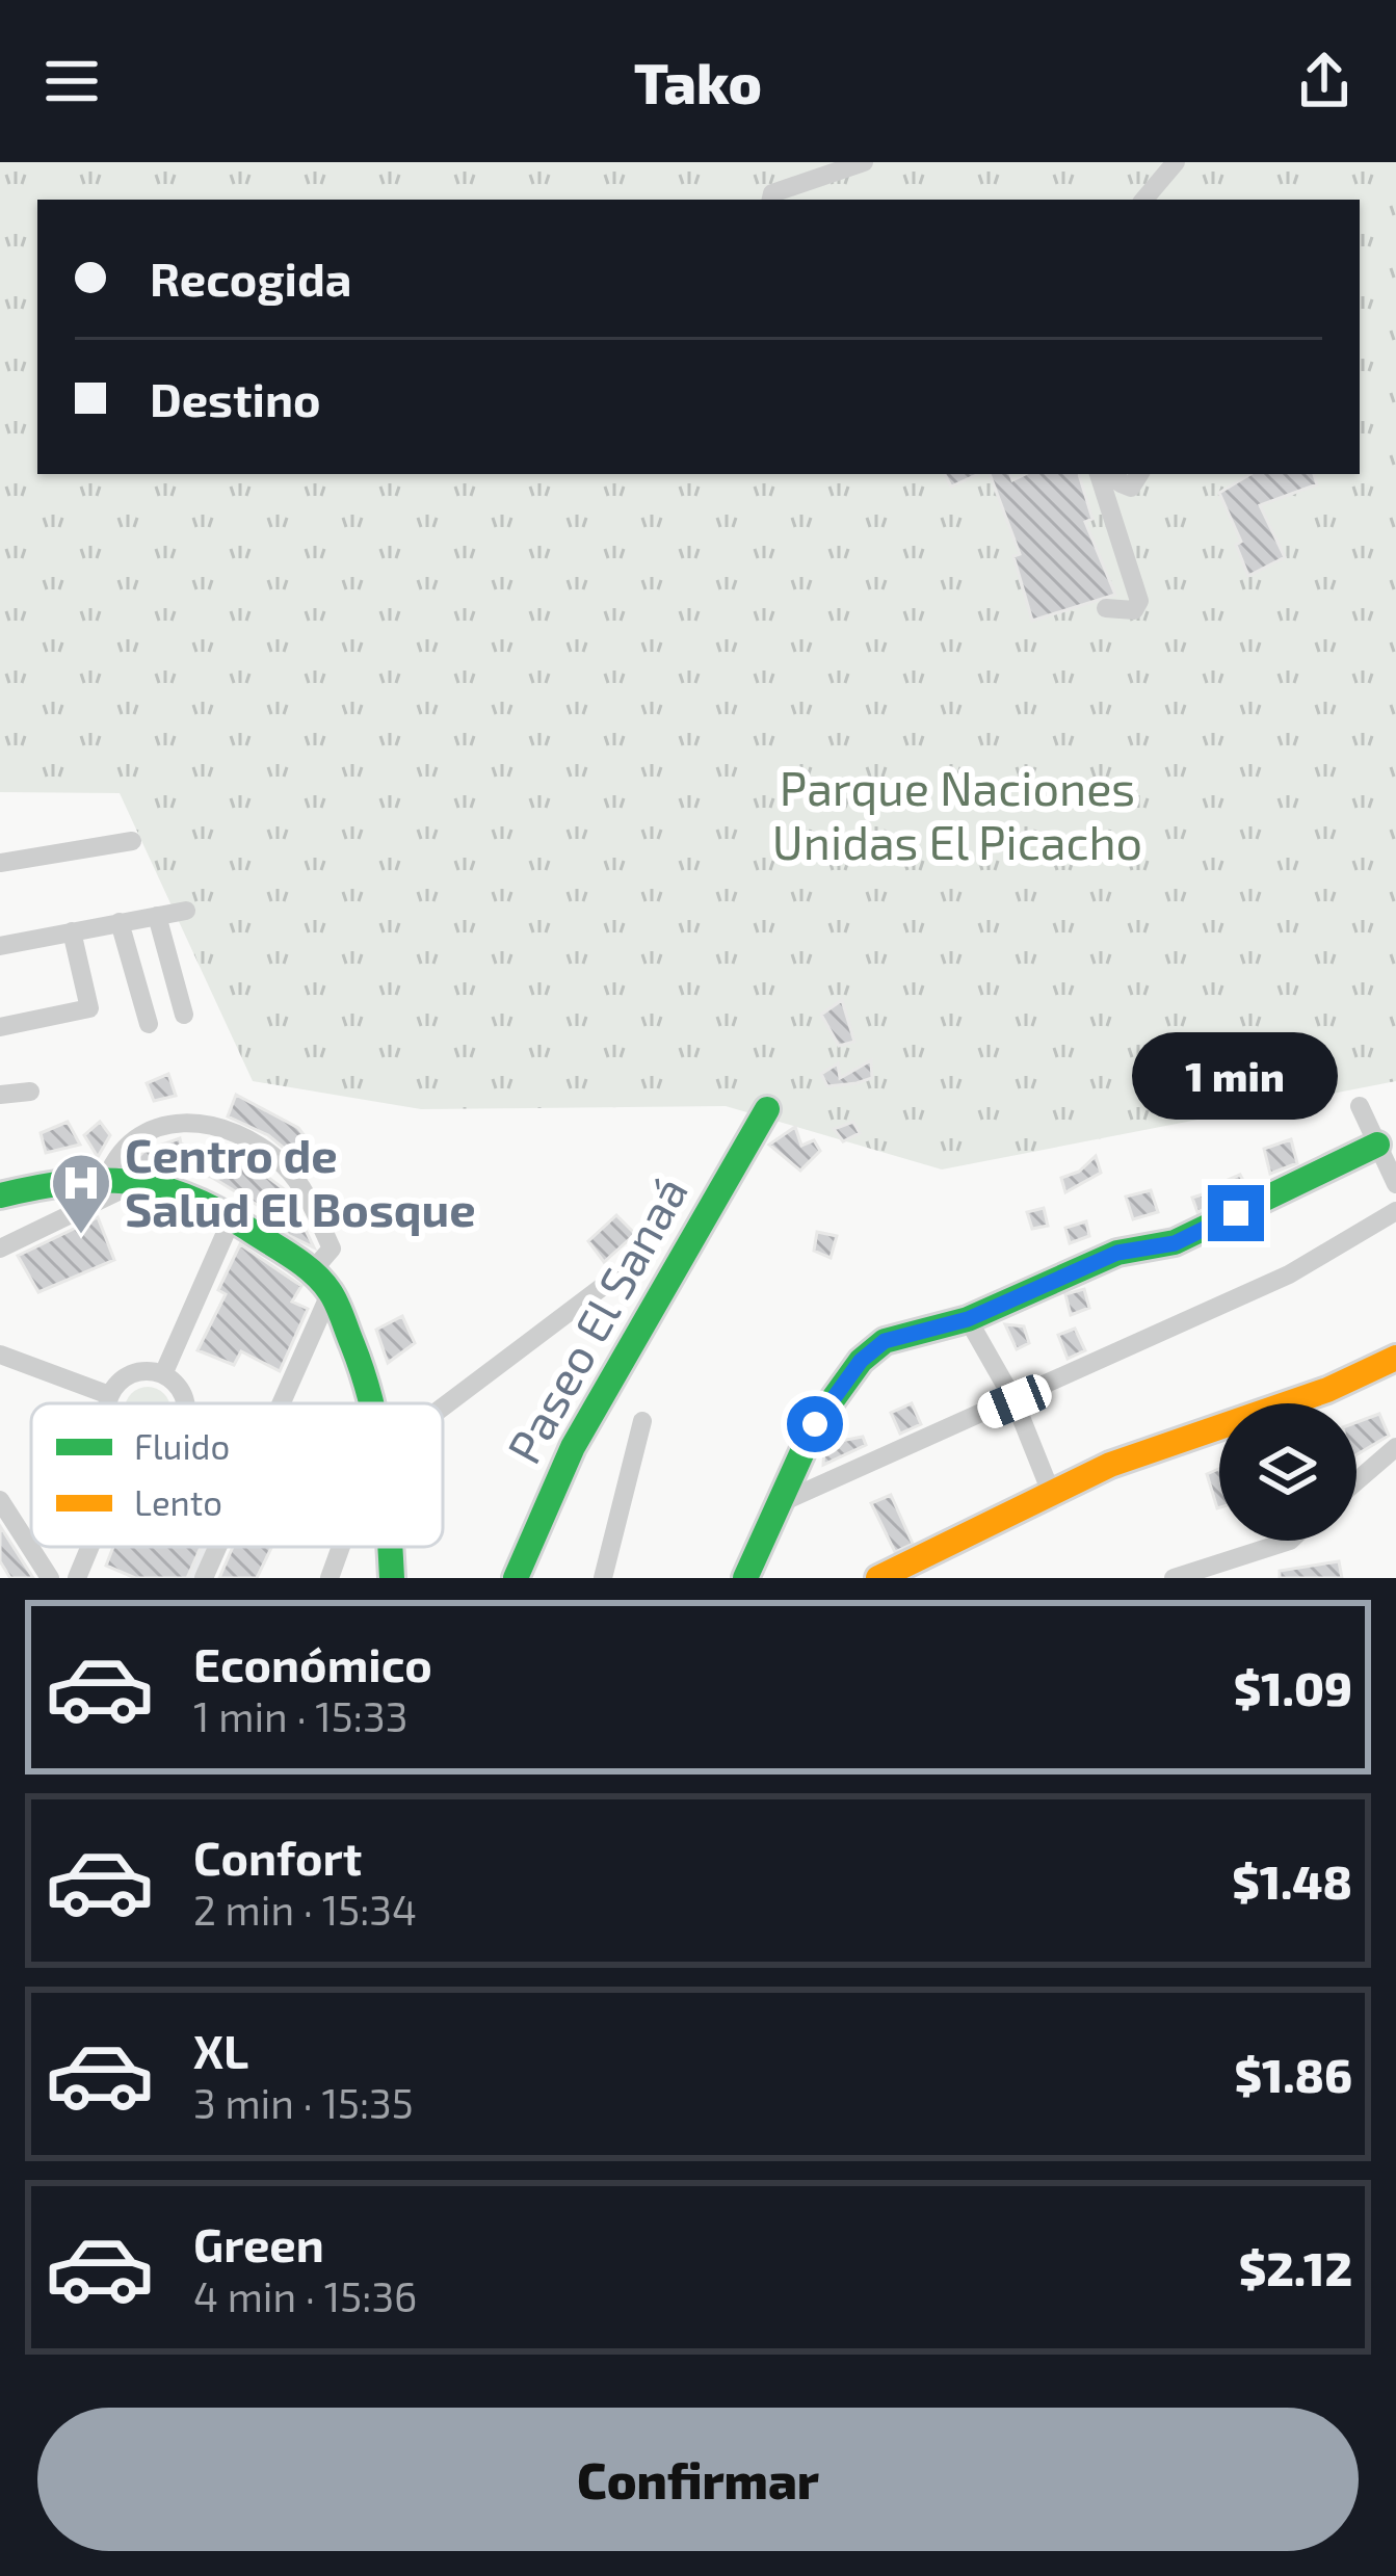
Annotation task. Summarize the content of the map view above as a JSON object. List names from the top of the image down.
{
  "streets": {
    "street": ["Paseo El Sanaá"]
  },
  "parks": ["Parque Naciones Unidas El Picacho"],
  "places": {
    "hospital": ["Centro de Salud El Bosque"]
  },
  "legend": ["Fluido", "Lento"],
  "page": {
    "header": "Tako",
    "banner": ["Recogida", "Destino"],
    "bubble": "1 min",
    "list": [
      {
        "name": "Económico",
        "note": "1 min · 15:33",
        "value": "$1.09"
      },
      {
        "name": "Confort",
        "note": "2 min · 15:34",
        "value": "$1.48"
      },
      {
        "name": "XL",
        "note": "3 min · 15:35",
        "value": "$1.86"
      },
      {
        "name": "Green",
        "note": "4 min · 15:36",
        "value": "$2.12"
      }
    ],
    "buttons": "Confirmar"
  }
}
